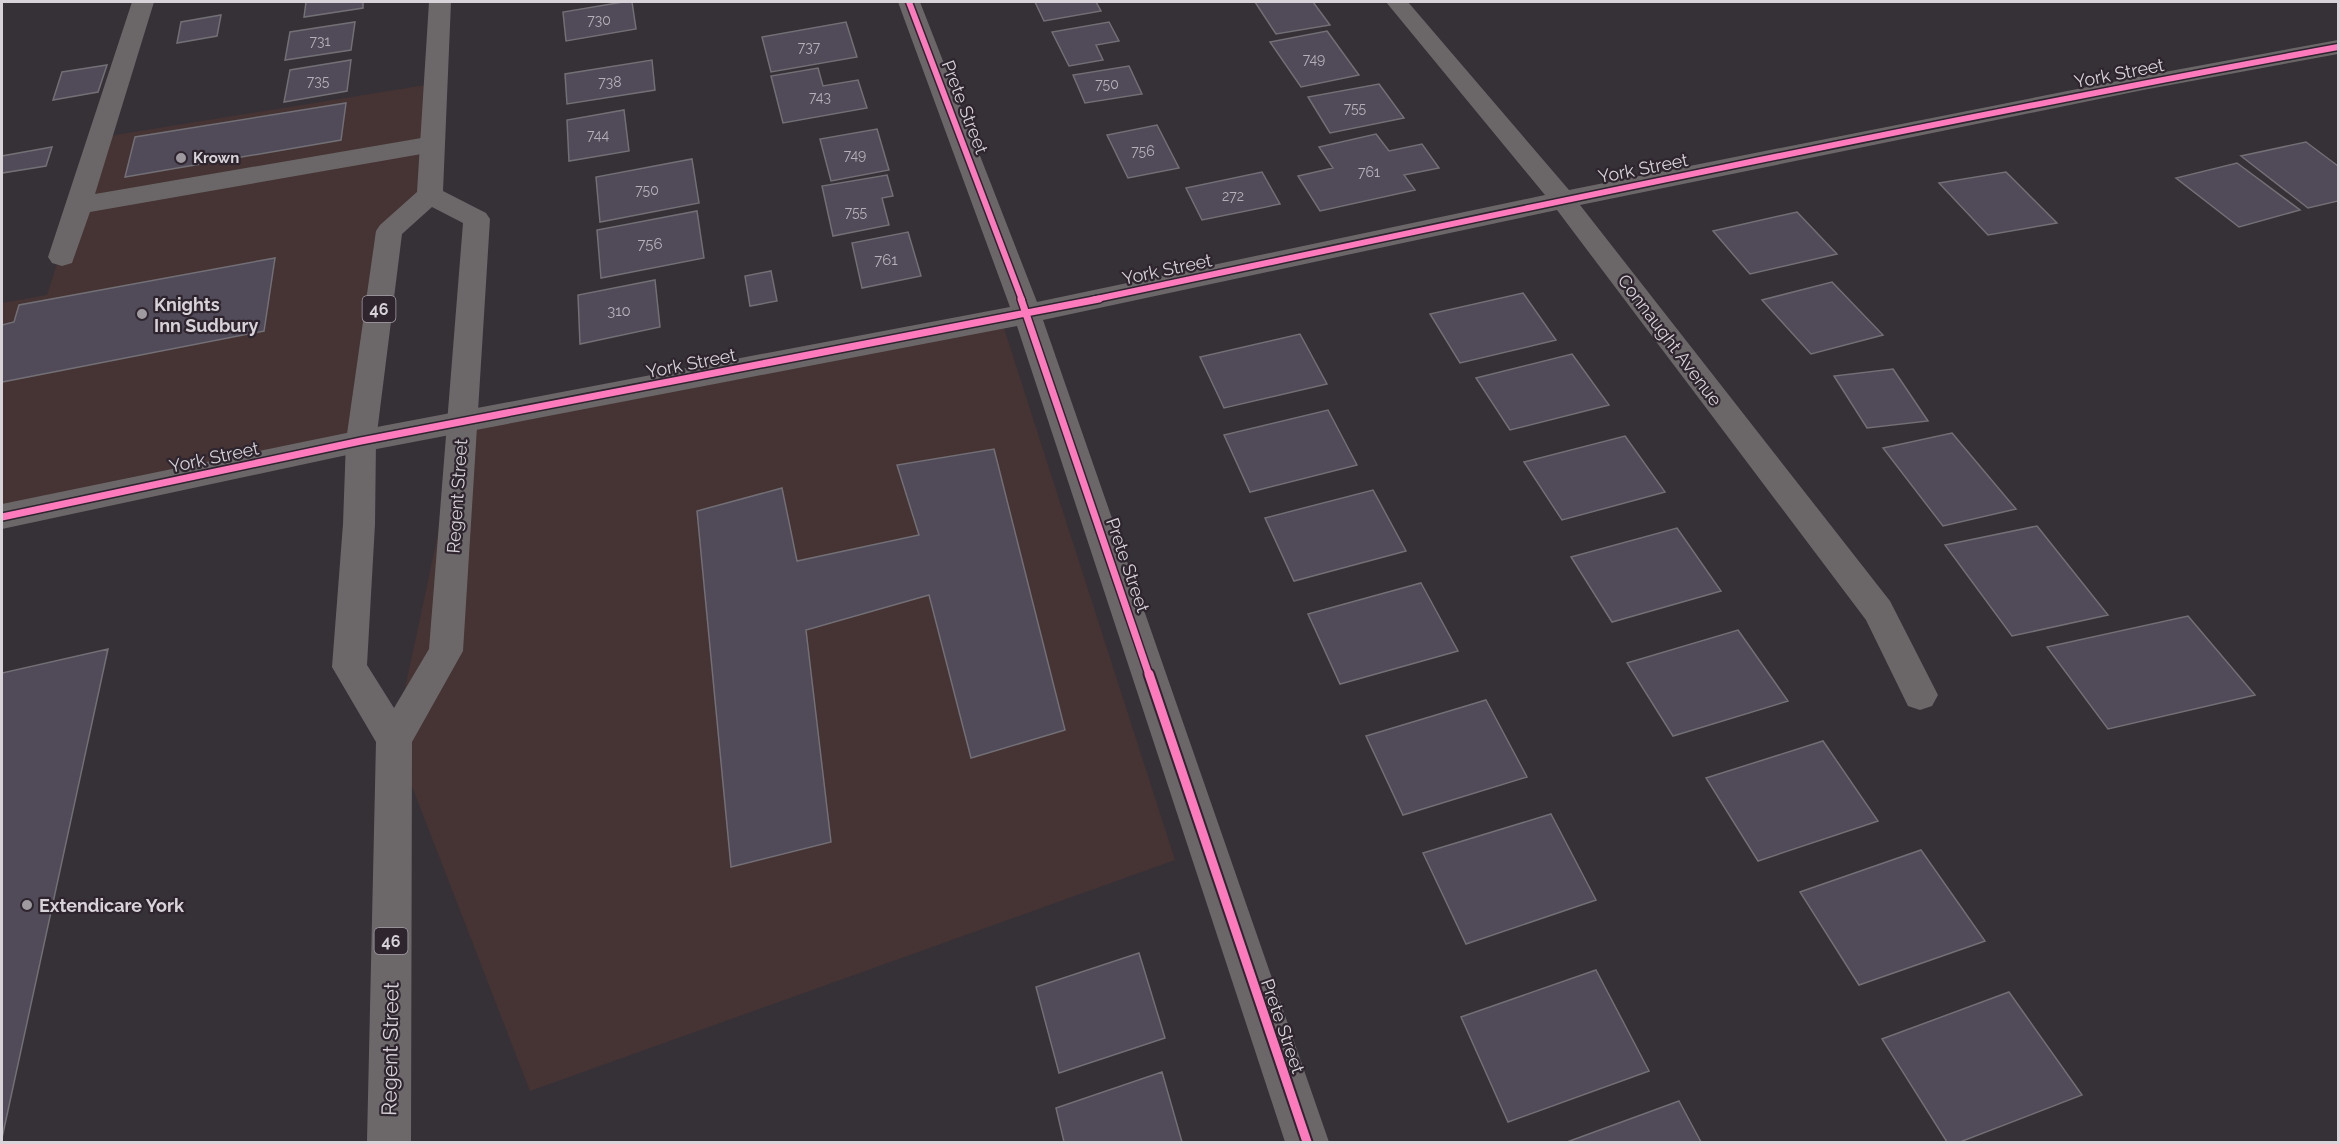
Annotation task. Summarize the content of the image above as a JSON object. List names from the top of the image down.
{
  "streets": {
    "main road": ["46", "Regent Street"],
    "street": ["York Street", "Prete Street", "Connaught Avenue"]
  },
  "crossings": [
    ["York Street", "Prete Street"],
    ["York Street", "46"],
    ["York Street", "Connaught Avenue"],
    ["York Street", "Regent Street"],
    ["46", "Regent Street"]
  ],
  "places": ["Krown", "Knights Inn Sudbury", "Extendicare York"],
  "house_numbers": [
    "730",
    "731",
    "737",
    "749",
    "735",
    "738",
    "750",
    "743",
    "755",
    "744",
    "756",
    "749",
    "761",
    "750",
    "272",
    "755",
    "756",
    "761",
    "310"
  ]
}
